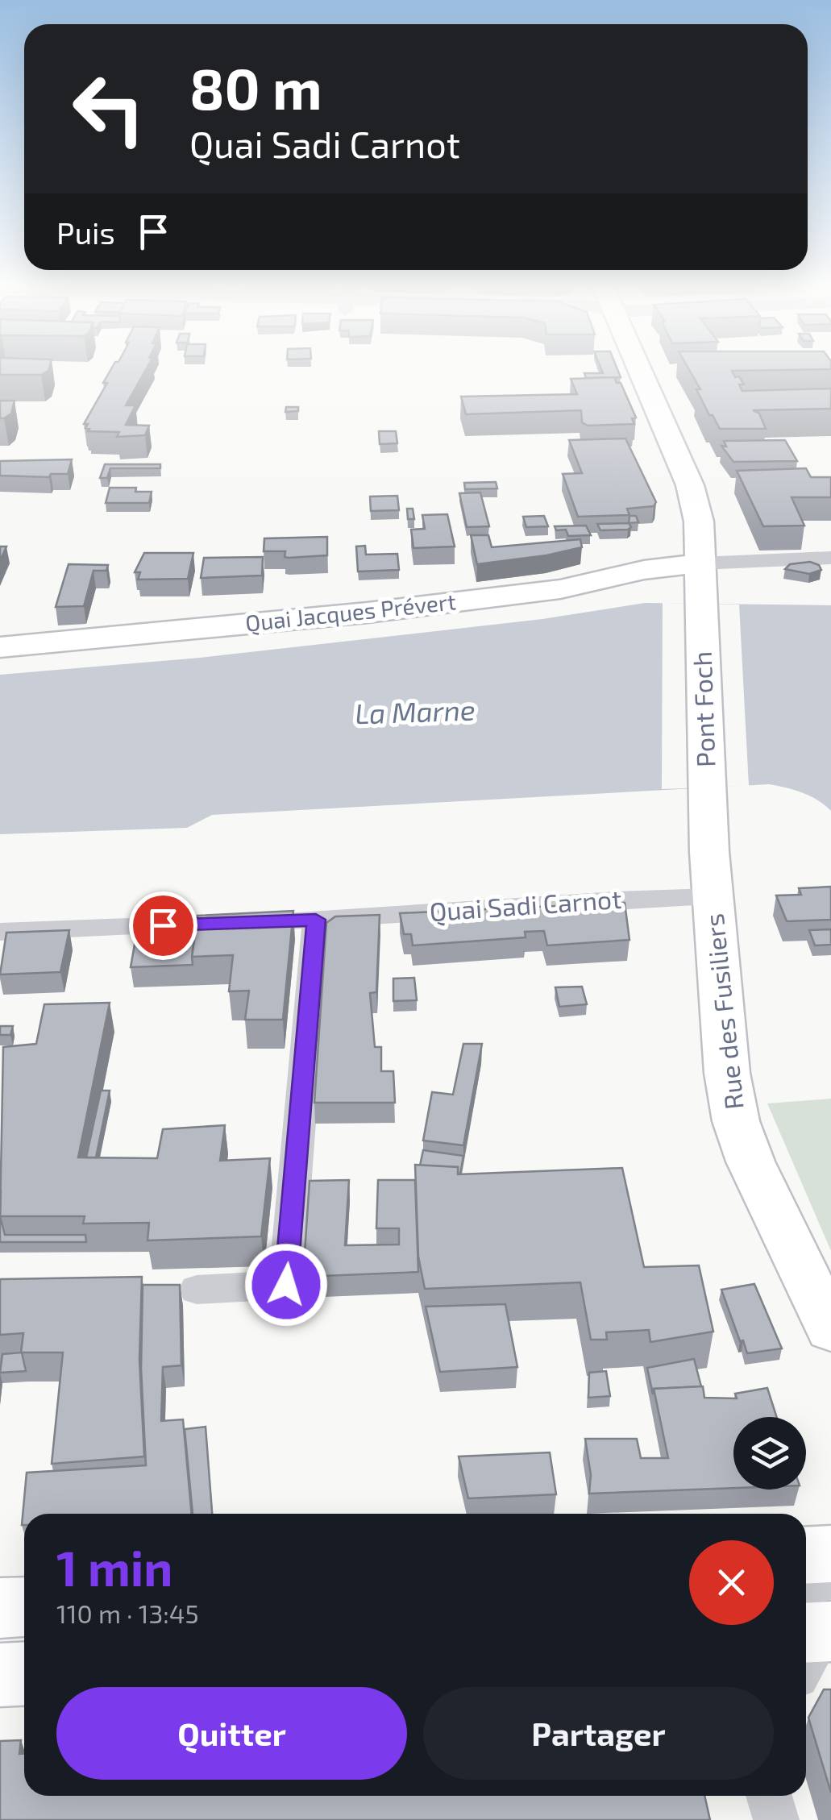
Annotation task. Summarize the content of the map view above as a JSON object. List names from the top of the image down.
{
  "streets": {
    "main road": ["Quai Jacques Prévert", "Pont Foch", "Rue des Fusiliers"],
    "street": ["Quai Sadi Carnot"]
  },
  "crossings": [
    ["Quai Jacques Prévert", "Pont Foch"],
    ["Pont Foch", "Rue des Fusiliers"],
    ["Quai Sadi Carnot", "Rue des Fusiliers"]
  ],
  "water": ["La Marne"],
  "page": {
    "turn": ["80 m", "Quai Sadi Carnot"],
    "then": "Puis",
    "heading": ["1 min", "110 m · 13:45"],
    "buttons": ["Quitter", "Partager"]
  }
}
